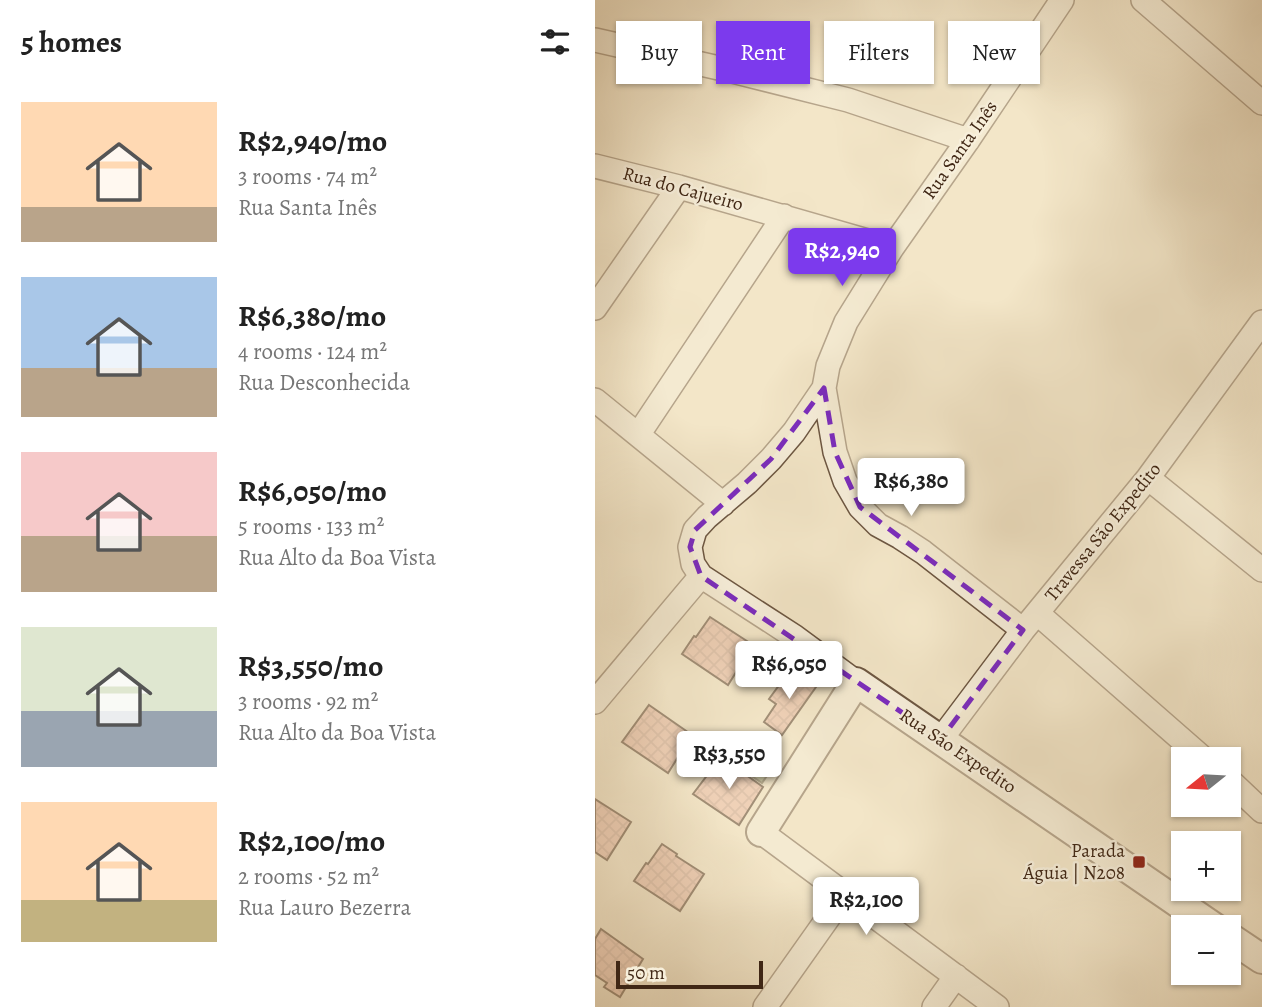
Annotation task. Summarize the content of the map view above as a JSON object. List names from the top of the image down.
{
  "streets": {
    "street": [
      "Rua Santa Inês",
      "Rua do Cajueiro",
      "Travessa São Expedito",
      "Rua São Expedito"
    ]
  },
  "crossings": [
    ["Rua Santa Inês", "Rua do Cajueiro"],
    ["Rua Santa Inês", "Rua São Expedito"],
    ["Travessa São Expedito", "Rua São Expedito"]
  ],
  "places": {
    "transit": ["Parada Águia | N208"]
  },
  "scale_bar": "50 m",
  "north": "left",
  "page": {
    "heading": "5 homes",
    "chip": [
      "Buy",
      "Rent",
      "Filters",
      "New"
    ],
    "list": [
      {
        "name": "R$2,940/mo",
        "note": "3 rooms · 74 m² · Rua Santa Inês"
      },
      {
        "name": "R$6,380/mo",
        "note": "4 rooms · 124 m² · Rua Desconhecida"
      },
      {
        "name": "R$6,050/mo",
        "note": "5 rooms · 133 m² · Rua Alto da Boa Vista"
      },
      {
        "name": "R$3,550/mo",
        "note": "3 rooms · 92 m² · Rua Alto da Boa Vista"
      },
      {
        "name": "R$2,100/mo",
        "note": "2 rooms · 52 m² · Rua Lauro Bezerra"
      }
    ],
    "price": [
      "R$2,940",
      "R$6,380",
      "R$6,050",
      "R$3,550",
      "R$2,100"
    ],
    "map_buttons": ["+", "−"],
    "scale": "50 m"
  }
}
